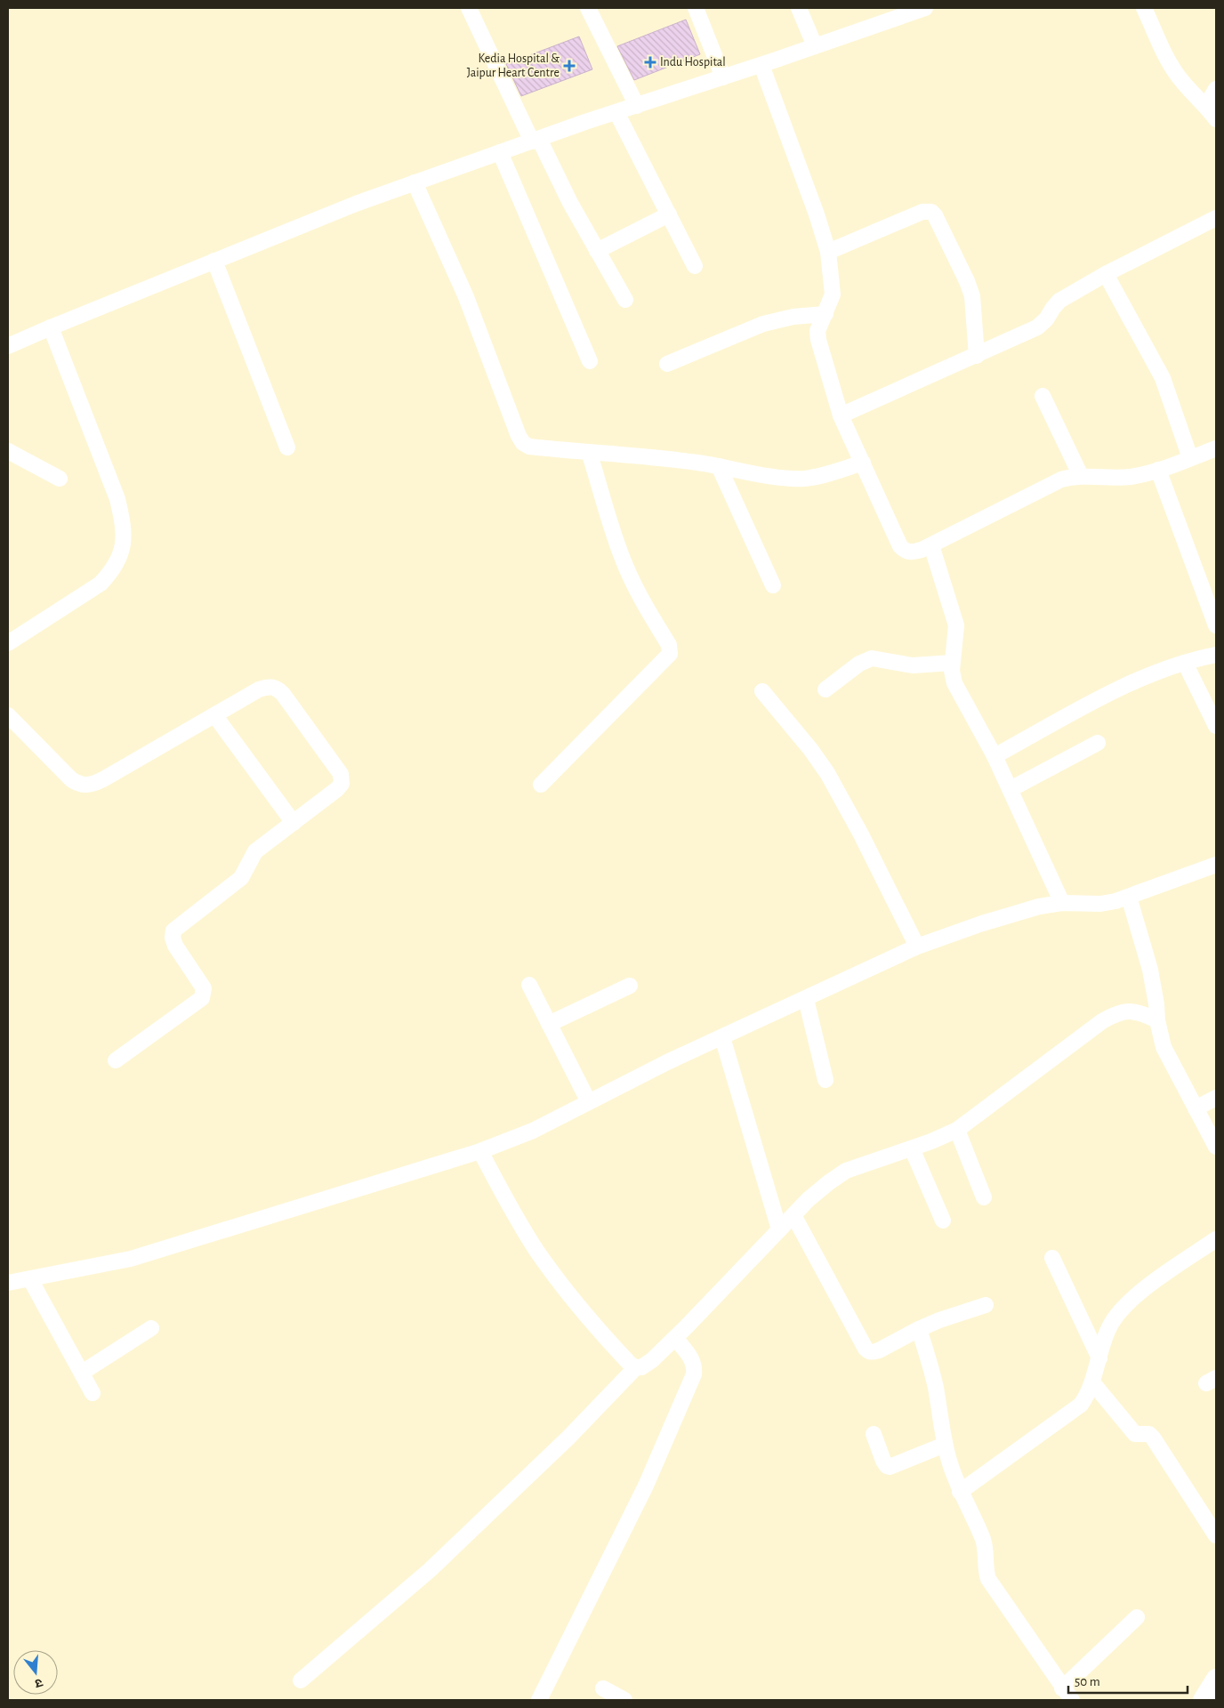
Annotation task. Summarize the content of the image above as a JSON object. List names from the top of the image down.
{
  "places": {
    "health": ["Indu Hospital", "Kedia Hospital & Jaipur Heart Centre"]
  },
  "scale_bar": "50 m",
  "north": "bottom"
}
